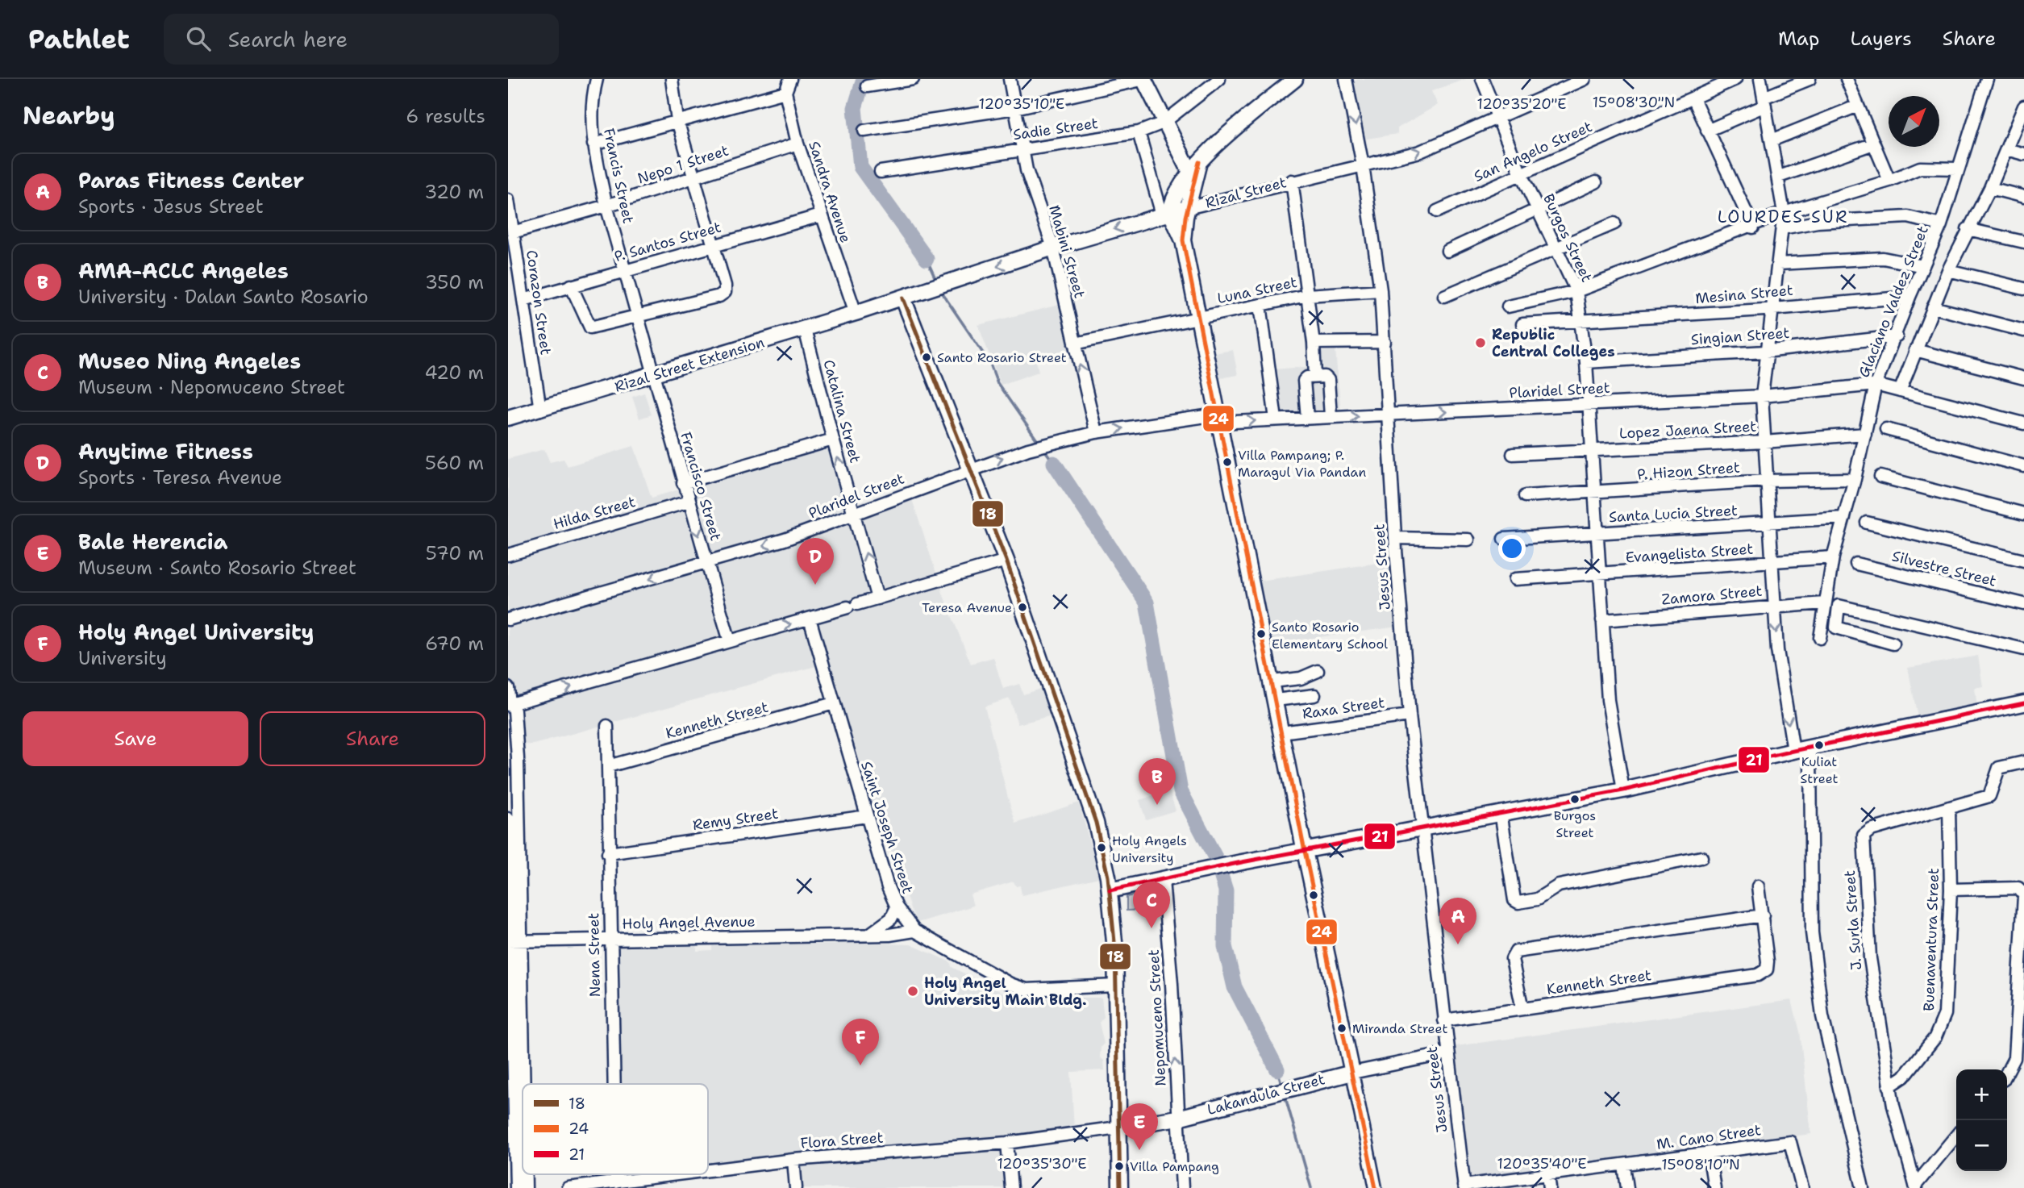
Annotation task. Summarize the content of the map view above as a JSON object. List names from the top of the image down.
{
  "streets": {
    "main road": ["Rizal Street", "Rizal Street Extension", "Lakandula Street"],
    "street": [
      "Sadie Street",
      "San Angelo Street",
      "Nepo 1 Street",
      "Francis Street",
      "Sandra Avenue",
      "Burgos Street",
      "P. Santos Street",
      "Mabini Street",
      "Luna Street",
      "Mesina Street",
      "Glaciano Valdez Street",
      "Corazon Street",
      "Singian Street",
      "Plaridel Street",
      "Catalina Street",
      "Lopez Jaena Street",
      "P. Hizon Street",
      "Francisco Street",
      "Hilda Street",
      "Santa Lucia Street",
      "Evangelista Street",
      "Jesus Street",
      "Silvestre Street",
      "Zamora Street",
      "Raxa Street",
      "Kenneth Street",
      "Remy Street",
      "Saint Joseph Street",
      "J. Surla Street",
      "Holy Angel Avenue",
      "Buenaventura Street",
      "Nena Street",
      "Nepomuceno Street",
      "M. Cano Street",
      "Flora Street"
    ]
  },
  "crossings": [
    ["Sadie Street", "Mabini Street"],
    ["San Angelo Street", "Burgos Street"],
    ["Nepo 1 Street", "Francis Street"],
    ["Nepo 1 Street", "Sandra Avenue"],
    ["Nepo 1 Street", "Corazon Street"],
    ["Francis Street", "P. Santos Street"],
    ["Francis Street", "Rizal Street Extension"],
    ["Francis Street", "Francisco Street"],
    ["Sandra Avenue", "P. Santos Street"],
    ["Sandra Avenue", "Rizal Street Extension"],
    ["Rizal Street", "Burgos Street"],
    ["Rizal Street", "Mabini Street"],
    ["Rizal Street", "Rizal Street Extension"],
    ["Rizal Street", "Jesus Street"],
    ["Burgos Street", "Mesina Street"],
    ["Burgos Street", "Singian Street"],
    ["Burgos Street", "Plaridel Street"],
    ["Burgos Street", "Lopez Jaena Street"],
    ["Burgos Street", "P. Hizon Street"],
    ["Burgos Street", "Santa Lucia Street"],
    ["Burgos Street", "Evangelista Street"],
    ["Burgos Street", "Zamora Street"],
    ["P. Santos Street", "Corazon Street"],
    ["Mabini Street", "Luna Street"],
    ["Mabini Street", "Plaridel Street"],
    ["Luna Street", "Jesus Street"],
    ["Mesina Street", "Glaciano Valdez Street"],
    ["Glaciano Valdez Street", "Singian Street"],
    ["Glaciano Valdez Street", "Plaridel Street"],
    ["Glaciano Valdez Street", "Lopez Jaena Street"],
    ["Glaciano Valdez Street", "P. Hizon Street"],
    ["Glaciano Valdez Street", "Santa Lucia Street"],
    ["Glaciano Valdez Street", "Evangelista Street"],
    ["Glaciano Valdez Street", "Zamora Street"],
    ["Corazon Street", "Rizal Street Extension"],
    ["Rizal Street Extension", "Catalina Street"],
    ["Rizal Street Extension", "Francisco Street"],
    ["Plaridel Street", "Catalina Street"],
    ["Plaridel Street", "Francisco Street"],
    ["Plaridel Street", "Jesus Street"],
    ["Francisco Street", "Hilda Street"],
    ["Jesus Street", "Raxa Street"],
    ["Jesus Street", "Kenneth Street"],
    ["Jesus Street", "Lakandula Street"],
    ["Jesus Street", "M. Cano Street"],
    ["Kenneth Street", "Saint Joseph Street"],
    ["Kenneth Street", "Nena Street"],
    ["Remy Street", "Saint Joseph Street"],
    ["Remy Street", "Nena Street"],
    ["Saint Joseph Street", "Holy Angel Avenue"],
    ["J. Surla Street", "Buenaventura Street"],
    ["Holy Angel Avenue", "Nena Street"],
    ["Nena Street", "Flora Street"],
    ["Nepomuceno Street", "Lakandula Street"],
    ["Lakandula Street", "Flora Street"]
  ],
  "one_way": ["Catalina Street", "Nepomuceno Street"],
  "districts": ["LOURDES SUR"],
  "places": [
    "Republic Central Colleges",
    "Santo Rosario Street",
    "Villa Pampang; P. Maragul Via Pandan",
    "Teresa Avenue",
    "Santo Rosario Elementary School",
    "Kuliat Street",
    "Burgos Street",
    "Holy Angels University",
    "Holy Angel University Main Bldg.",
    "Miranda Street",
    "Villa Pampang"
  ],
  "lines": ["transit line 24", "transit line 18", "transit line 21"],
  "legend": ["18", "24", "21"],
  "north": "top right",
  "page": {
    "header": "Pathlet",
    "search": "Search here",
    "nav": ["Map", "Layers", "Share"],
    "heading": ["Nearby", "6 results"],
    "list": [
      {
        "mark": "A",
        "name": "Paras Fitness Center",
        "note": "Sports · Jesus Street",
        "value": "320 m"
      },
      {
        "mark": "B",
        "name": "AMA-ACLC Angeles",
        "note": "University · Dalan Santo Rosario",
        "value": "350 m"
      },
      {
        "mark": "C",
        "name": "Museo Ning Angeles",
        "note": "Museum · Nepomuceno Street",
        "value": "420 m"
      },
      {
        "mark": "D",
        "name": "Anytime Fitness",
        "note": "Sports · Teresa Avenue",
        "value": "560 m"
      },
      {
        "mark": "E",
        "name": "Bale Herencia",
        "note": "Museum · Santo Rosario Street",
        "value": "570 m"
      },
      {
        "mark": "F",
        "name": "Holy Angel University",
        "note": "University",
        "value": "670 m"
      }
    ],
    "pins": [
      "D",
      "B",
      "C",
      "A",
      "F",
      "E"
    ],
    "buttons": ["Save", "Share"],
    "map_buttons": ["+", "−"]
  },
  "coordinates": [
    "15°08'30\"N",
    "120°35'10\"E",
    "120°35'20\"E",
    "120°35'30\"E",
    "120°35'40\"E",
    "15°08'10\"N"
  ]
}
